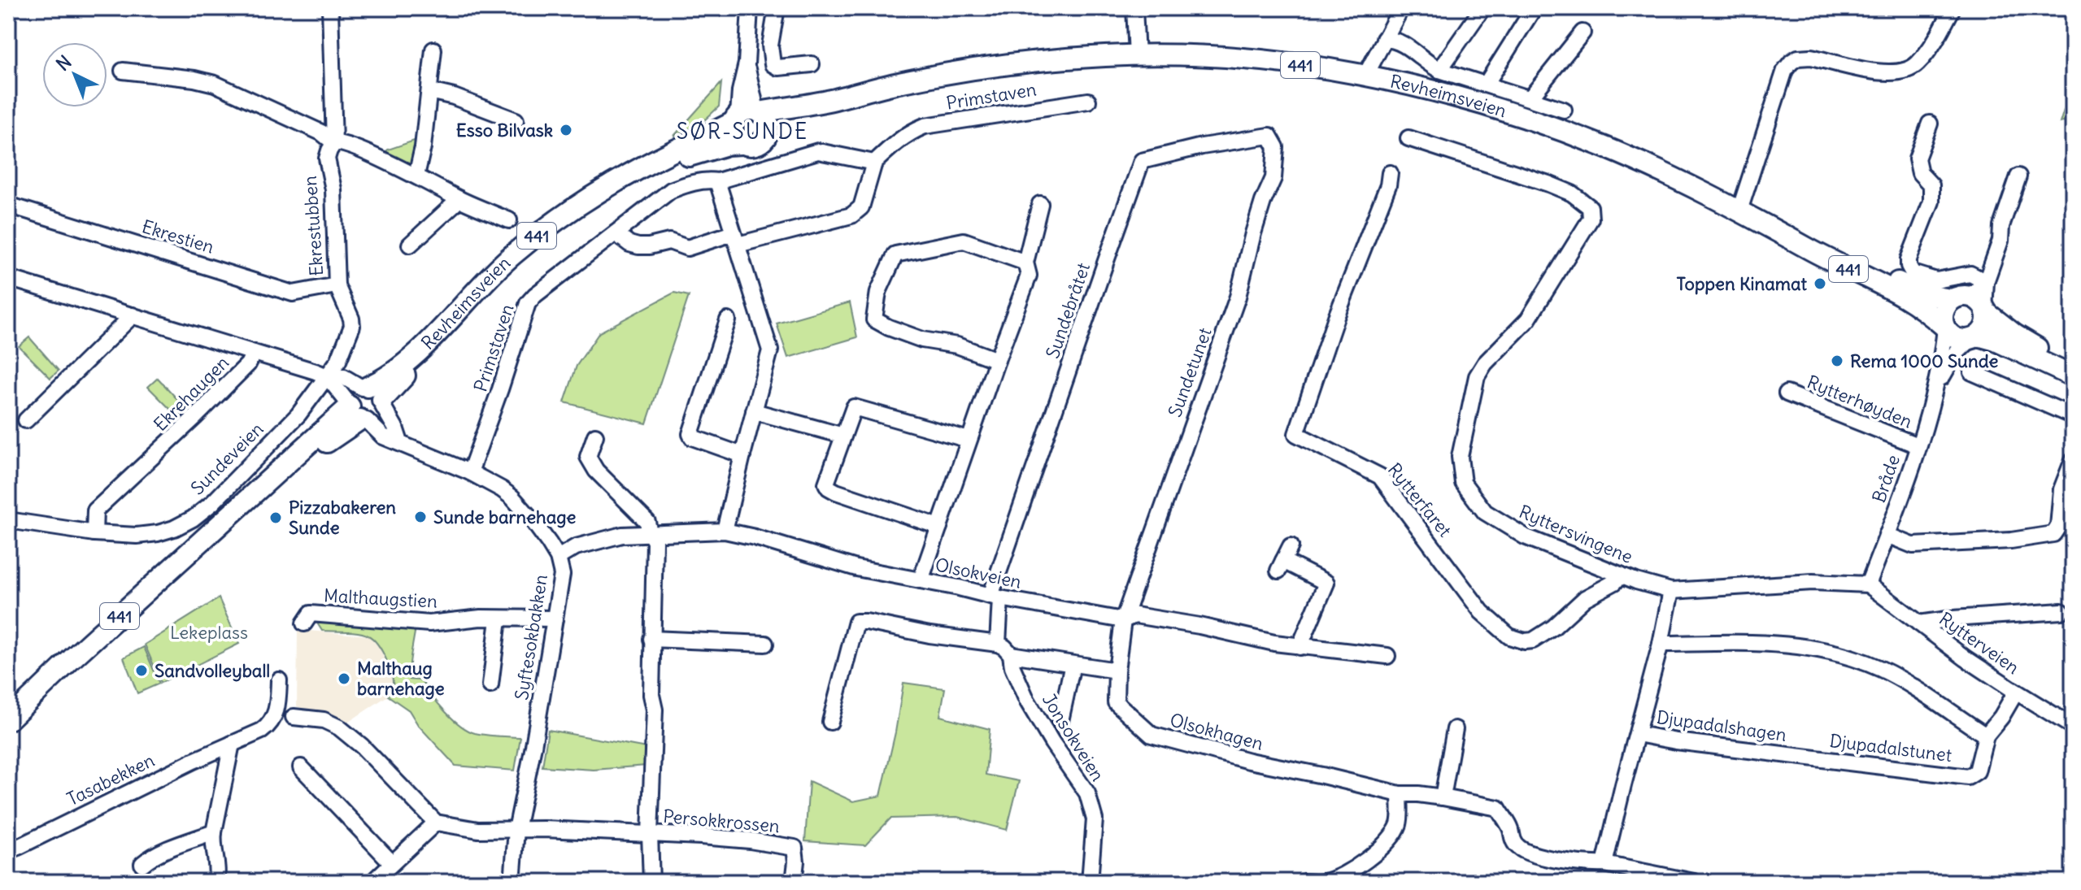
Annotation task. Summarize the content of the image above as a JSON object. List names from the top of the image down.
{
  "streets": {
    "main road": ["441", "Revheimsveien"],
    "street": [
      "Primstaven",
      "Ekrestubben",
      "Ekrestien",
      "Sundebråtet",
      "Sundetunet",
      "Ekrehaugen",
      "Rytterhøyden",
      "Sundeveien",
      "Bråde",
      "Rytterfaret",
      "Ryttersvingene",
      "Olsokveien",
      "Malthaugstien",
      "Syftesokbakken",
      "Rytterveien",
      "Djupadalshagen",
      "Olsokhagen",
      "Jonsokveien",
      "Djupadalstunet",
      "Tasabekken",
      "Persokkrossen"
    ]
  },
  "crossings": [
    ["441", "Revheimsveien"],
    ["441", "Bråde"],
    ["441", "Syftesokbakken"],
    ["Primstaven", "Syftesokbakken"],
    ["Revheimsveien", "Bråde"],
    ["Ekrestubben", "Ekrestien"],
    ["Ekrestubben", "Sundeveien"],
    ["Sundebråtet", "Sundetunet"],
    ["Sundebråtet", "Olsokveien"],
    ["Sundetunet", "Olsokveien"],
    ["Sundetunet", "Olsokhagen"],
    ["Ekrehaugen", "Sundeveien"],
    ["Rytterhøyden", "Bråde"],
    ["Bråde", "Ryttersvingene"],
    ["Bråde", "Rytterveien"],
    ["Rytterfaret", "Ryttersvingene"],
    ["Ryttersvingene", "Rytterveien"],
    ["Olsokveien", "Syftesokbakken"],
    ["Olsokveien", "Olsokhagen"],
    ["Malthaugstien", "Syftesokbakken"],
    ["Syftesokbakken", "Persokkrossen"],
    ["Rytterveien", "Djupadalstunet"],
    ["Djupadalshagen", "Djupadalstunet"]
  ],
  "districts": ["SØR-SUNDE"],
  "parks": ["Lekeplass"],
  "places": [
    "Esso Bilvask",
    "Toppen Kinamat",
    "Rema 1000 Sunde",
    "Sunde barnehage",
    "Pizzabakeren Sunde",
    "Sandvolleyball",
    "Malthaug barnehage"
  ],
  "north": "top left"
}
